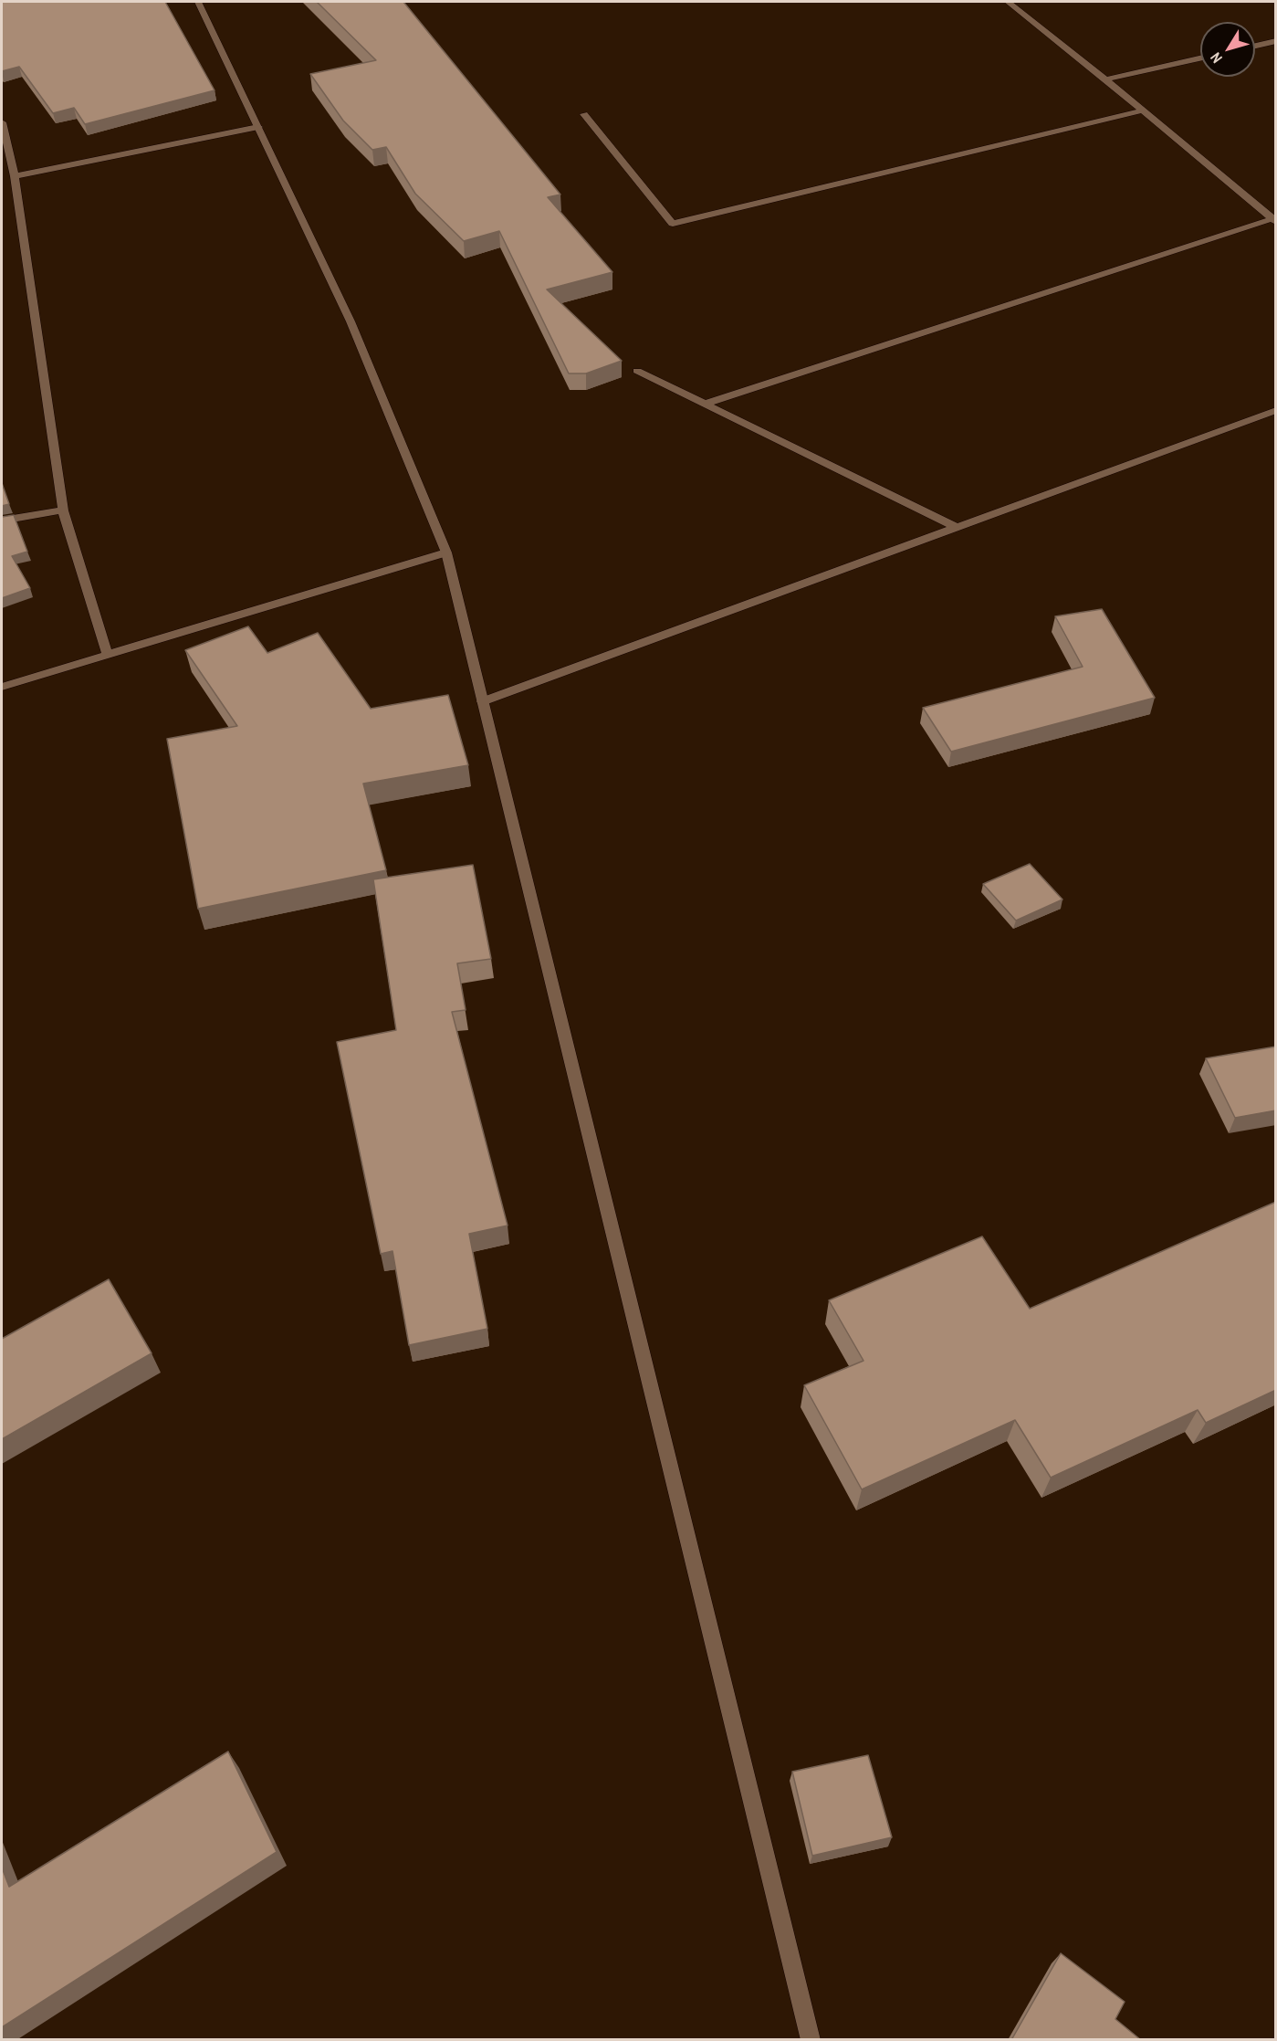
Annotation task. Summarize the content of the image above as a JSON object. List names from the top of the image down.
{
  "north": "bottom left"
}
